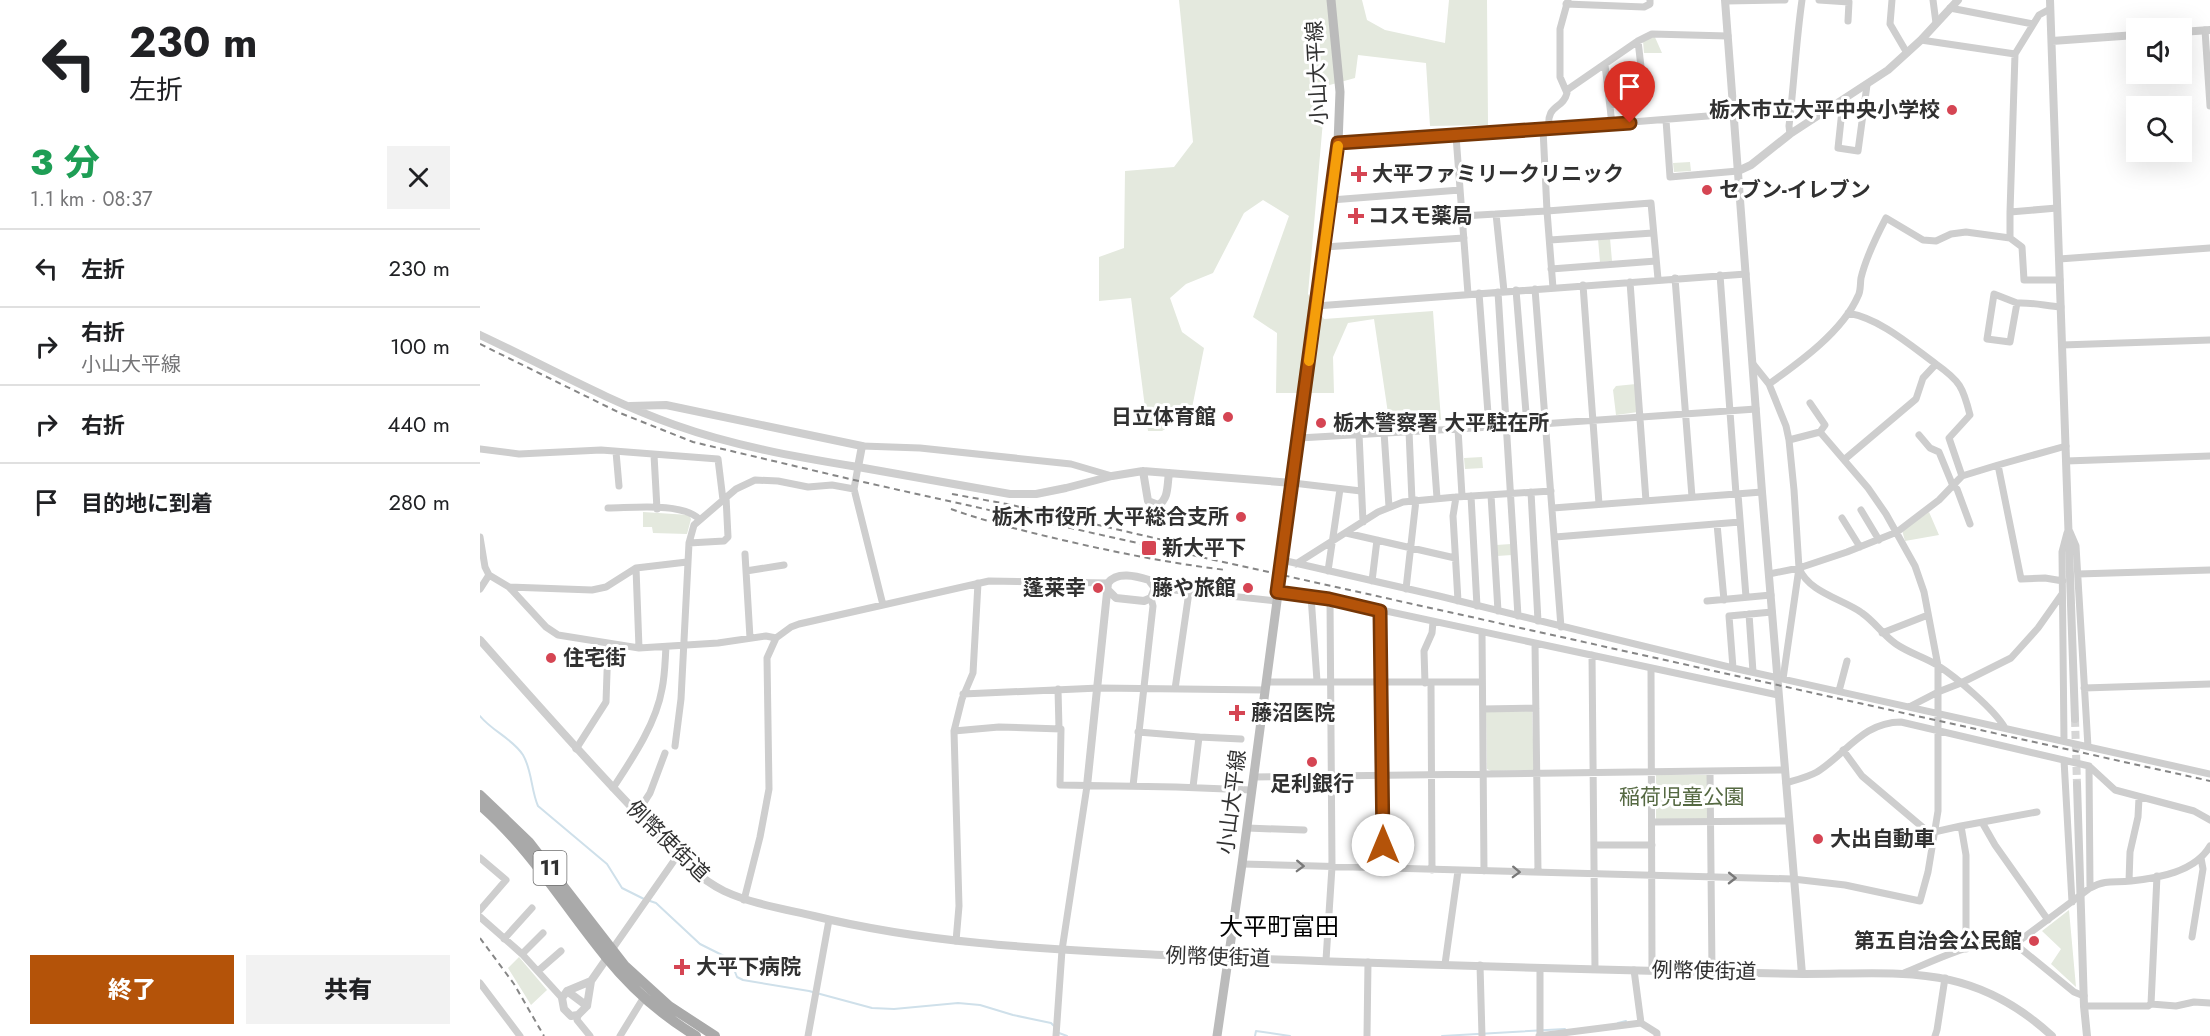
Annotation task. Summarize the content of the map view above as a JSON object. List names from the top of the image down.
{
  "streets": {
    "main road": ["小山大平線", "11"],
    "street": ["例幣使街道"]
  },
  "crossings": [
    ["小山大平線", "例幣使街道"]
  ],
  "districts": ["大平町富田"],
  "parks": ["稲荷児童公園"],
  "places": {
    "other": [
      "栃木市立大平中央小学校",
      "セブン-イレブン",
      "日立体育館",
      "栃木警察署 大平駐在所",
      "栃木市役所 大平総合支所",
      "蓬莱幸",
      "藤や旅館",
      "住宅街",
      "足利銀行",
      "大出自動車",
      "第五自治会公民館"
    ],
    "health": [
      "大平ファミリークリニック",
      "コスモ薬局",
      "藤沼医院",
      "大平下病院"
    ],
    "transit": ["新大平下"]
  },
  "page": {
    "turn": ["230 m", "左折"],
    "heading": ["3 分", "1.1 km · 08:37"],
    "list": [
      {
        "name": "左折",
        "value": "230 m"
      },
      {
        "name": "右折",
        "note": "小山大平線",
        "value": "100 m"
      },
      {
        "name": "右折",
        "value": "440 m"
      },
      {
        "name": "目的地に到着",
        "value": "280 m"
      }
    ],
    "buttons": ["終了", "共有"]
  }
}
